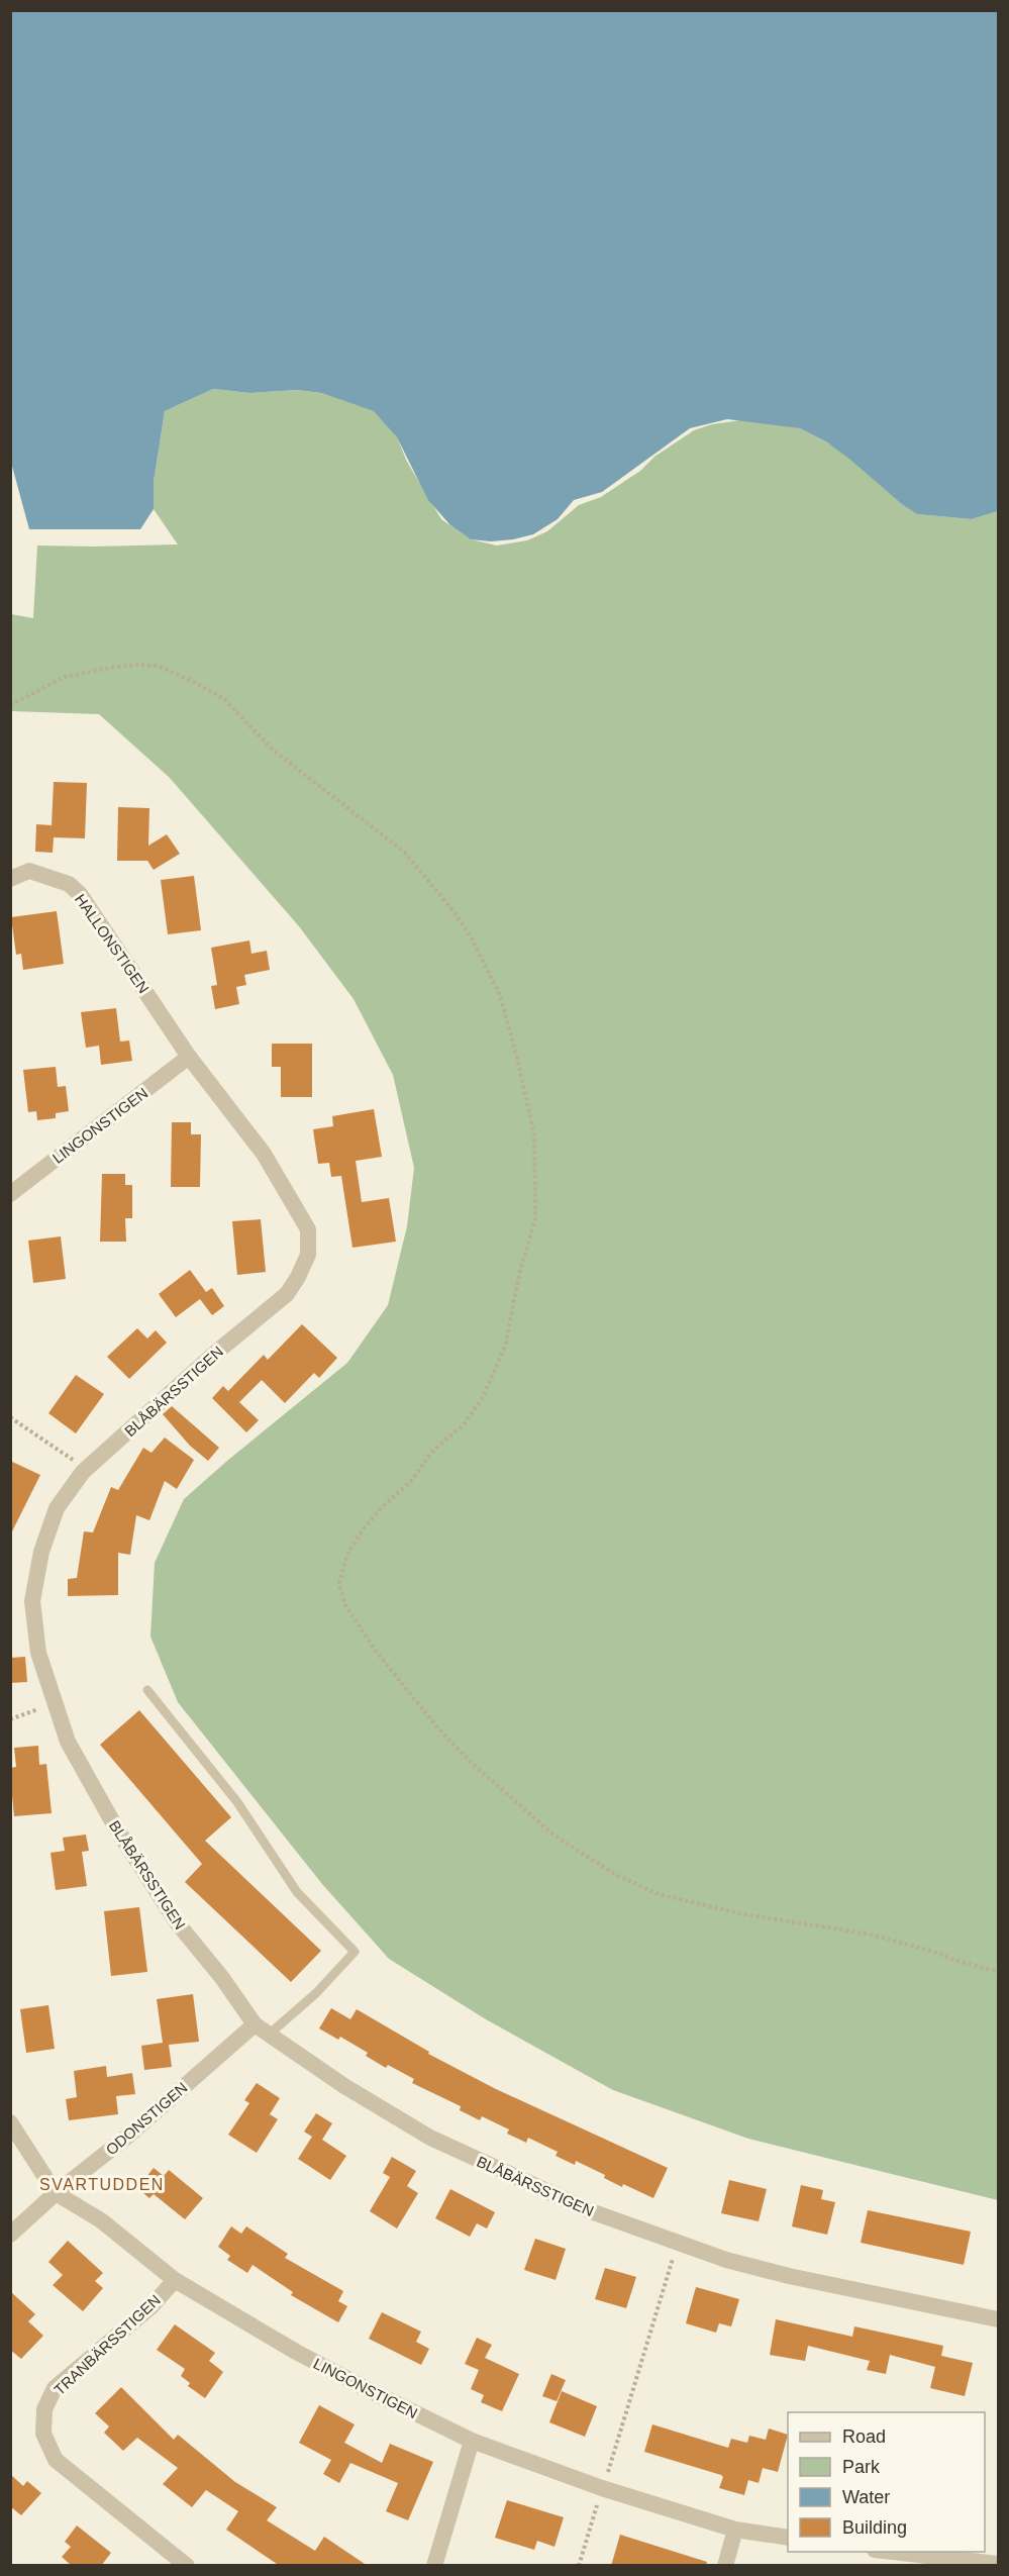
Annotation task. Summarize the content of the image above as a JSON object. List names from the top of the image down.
{
  "streets": {
    "street": [
      "HALLONSTIGEN",
      "LINGONSTIGEN",
      "BLÅBÄRSSTIGEN",
      "ODONSTIGEN",
      "TRANBÄRSSTIGEN"
    ]
  },
  "crossings": [
    ["HALLONSTIGEN", "LINGONSTIGEN"],
    ["HALLONSTIGEN", "BLÅBÄRSSTIGEN"],
    ["LINGONSTIGEN", "BLÅBÄRSSTIGEN"],
    ["LINGONSTIGEN", "ODONSTIGEN"],
    ["LINGONSTIGEN", "TRANBÄRSSTIGEN"],
    ["BLÅBÄRSSTIGEN", "ODONSTIGEN"]
  ],
  "districts": ["SVARTUDDEN"],
  "legend": [
    "Road",
    "Park",
    "Water",
    "Building"
  ]
}
